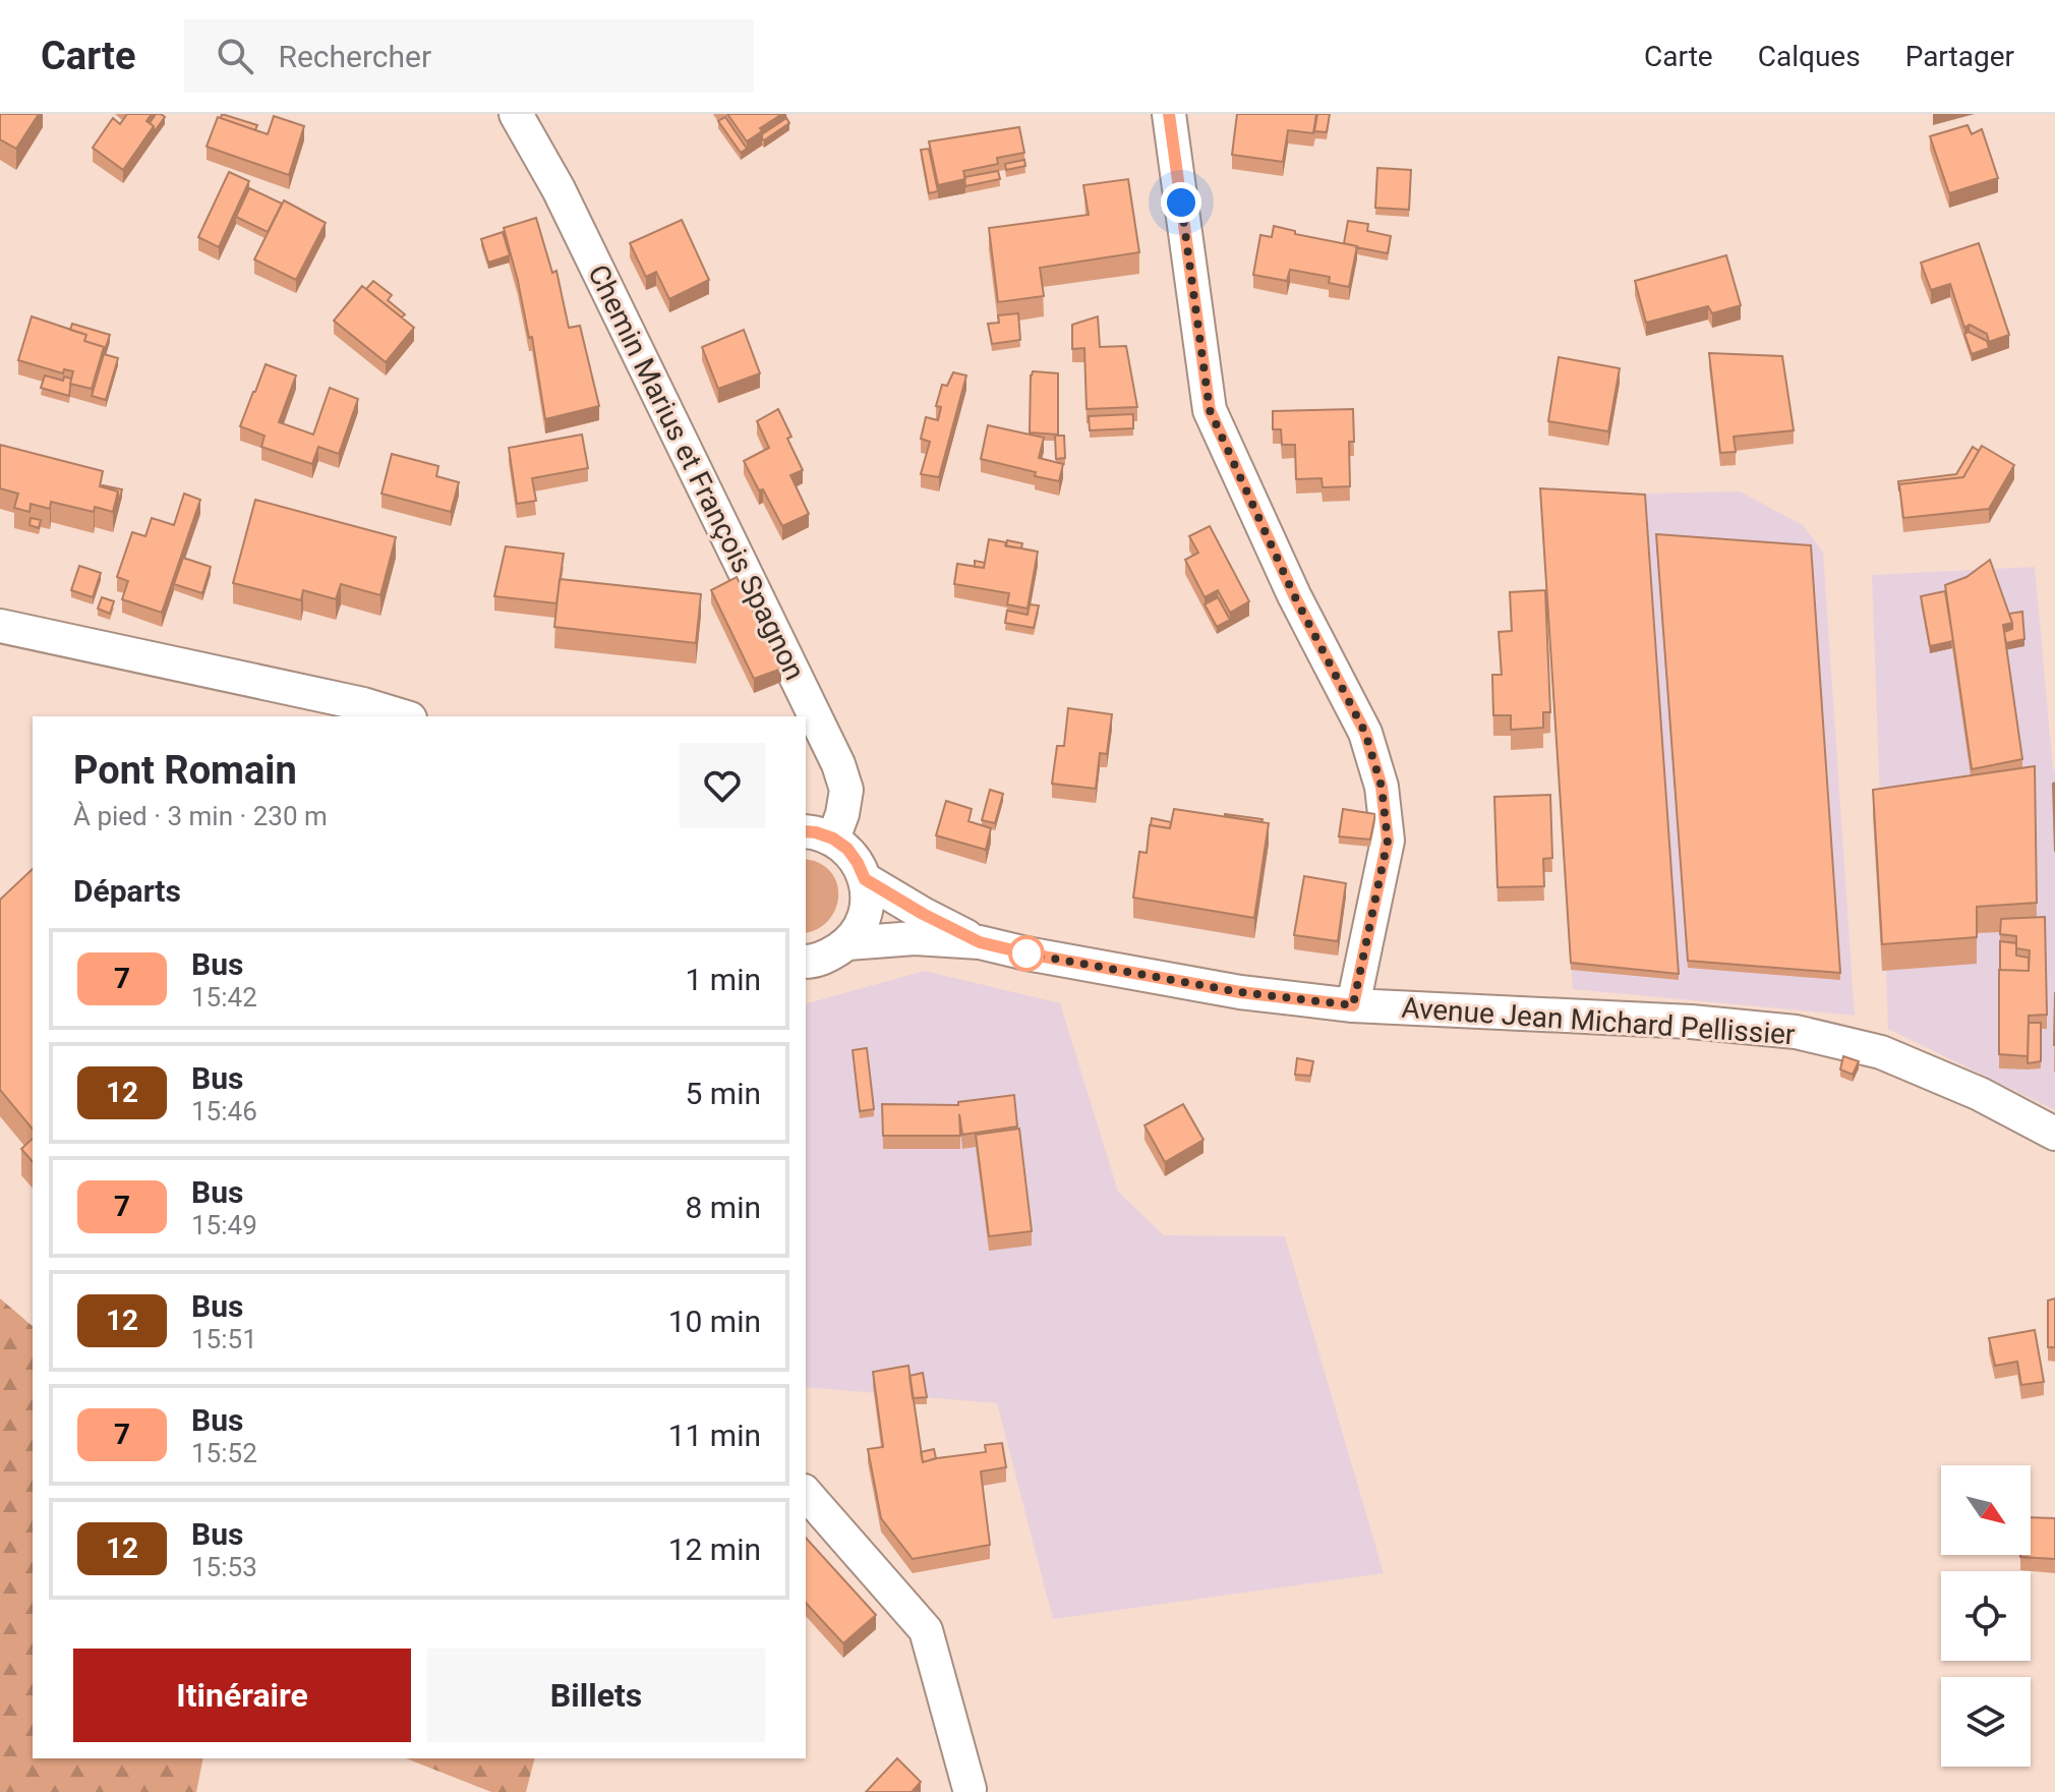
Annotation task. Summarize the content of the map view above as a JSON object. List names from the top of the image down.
{
  "streets": {
    "street": ["Chemin Marius et François Spagnon", "Avenue Jean Michard Pellissier"]
  },
  "lines": ["bus line 7"],
  "north": "bottom right",
  "page": {
    "header": "Carte",
    "search": "Rechercher",
    "nav": ["Carte", "Calques", "Partager"],
    "heading": [
      ["Pont Romain", "À pied · 3 min · 230 m"],
      "Départs"
    ],
    "list": [
      {
        "mark": "7",
        "name": "Bus",
        "note": "15:42",
        "value": "1 min"
      },
      {
        "mark": "12",
        "name": "Bus",
        "note": "15:46",
        "value": "5 min"
      },
      {
        "mark": "7",
        "name": "Bus",
        "note": "15:49",
        "value": "8 min"
      },
      {
        "mark": "12",
        "name": "Bus",
        "note": "15:51",
        "value": "10 min"
      },
      {
        "mark": "7",
        "name": "Bus",
        "note": "15:52",
        "value": "11 min"
      },
      {
        "mark": "12",
        "name": "Bus",
        "note": "15:53",
        "value": "12 min"
      }
    ],
    "buttons": ["Itinéraire", "Billets"]
  }
}
